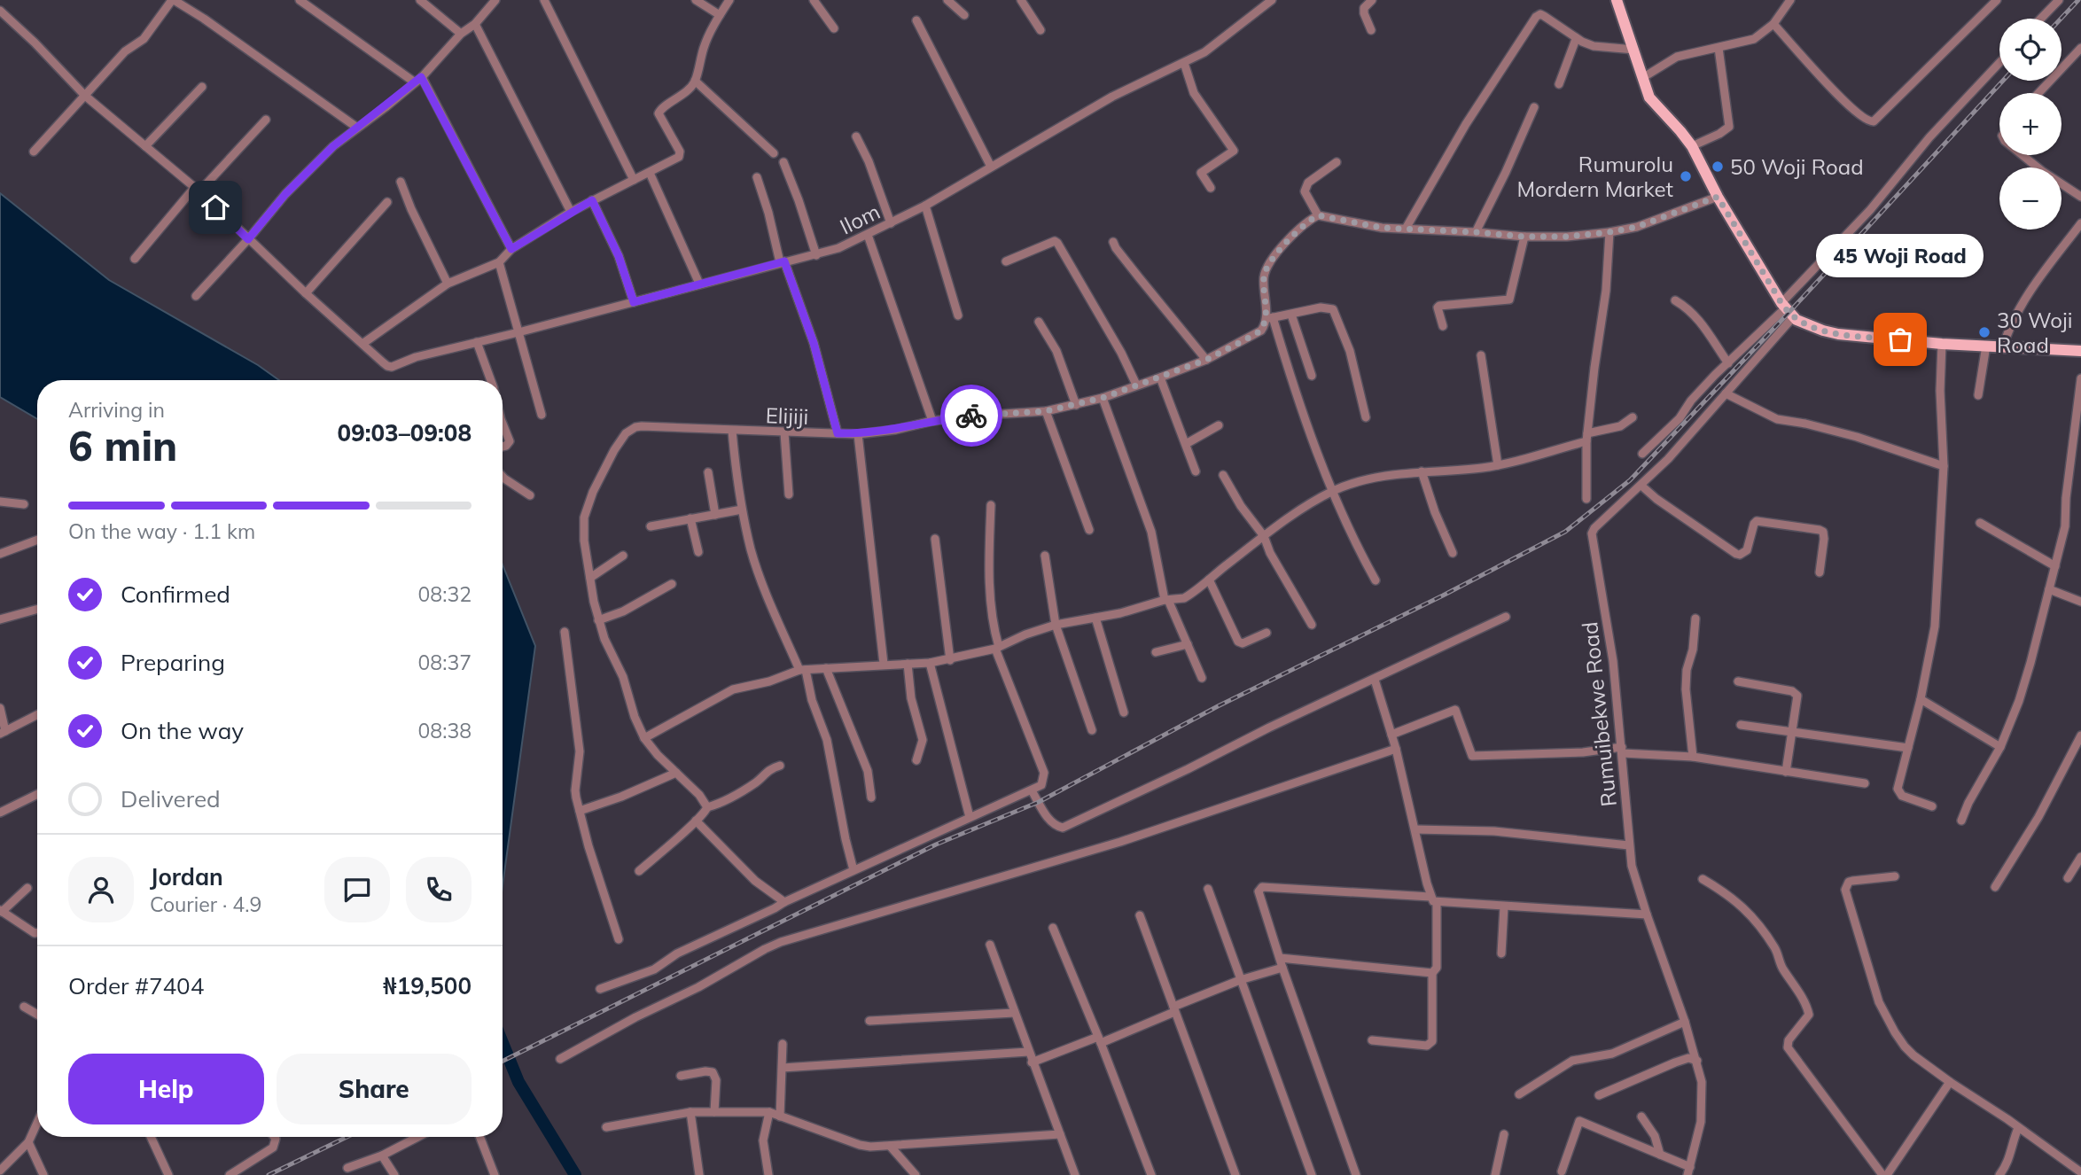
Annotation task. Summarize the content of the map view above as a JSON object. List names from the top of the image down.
{
  "streets": {
    "street": ["Ilom", "Elijiji", "Rumuibekwe Road"]
  },
  "places": [
    "50 Woji Road",
    "Rumurolu Mordern Market",
    "30 Woji Road",
    "45 Woji Road"
  ],
  "page": {
    "map_buttons": ["+", "−"],
    "bubble": "45 Woji Road",
    "heading": ["6 min", "Arriving in", "09:03–09:08"],
    "panel": [
      "Jordan",
      "Courier · 4.9",
      "Order #7404",
      "₦19,500"
    ],
    "bar": "On the way · 1.1 km",
    "list": [
      ["Confirmed", "08:32"],
      ["Preparing", "08:37"],
      ["On the way", "08:38"],
      "Delivered"
    ],
    "buttons": ["Help", "Share"]
  }
}
